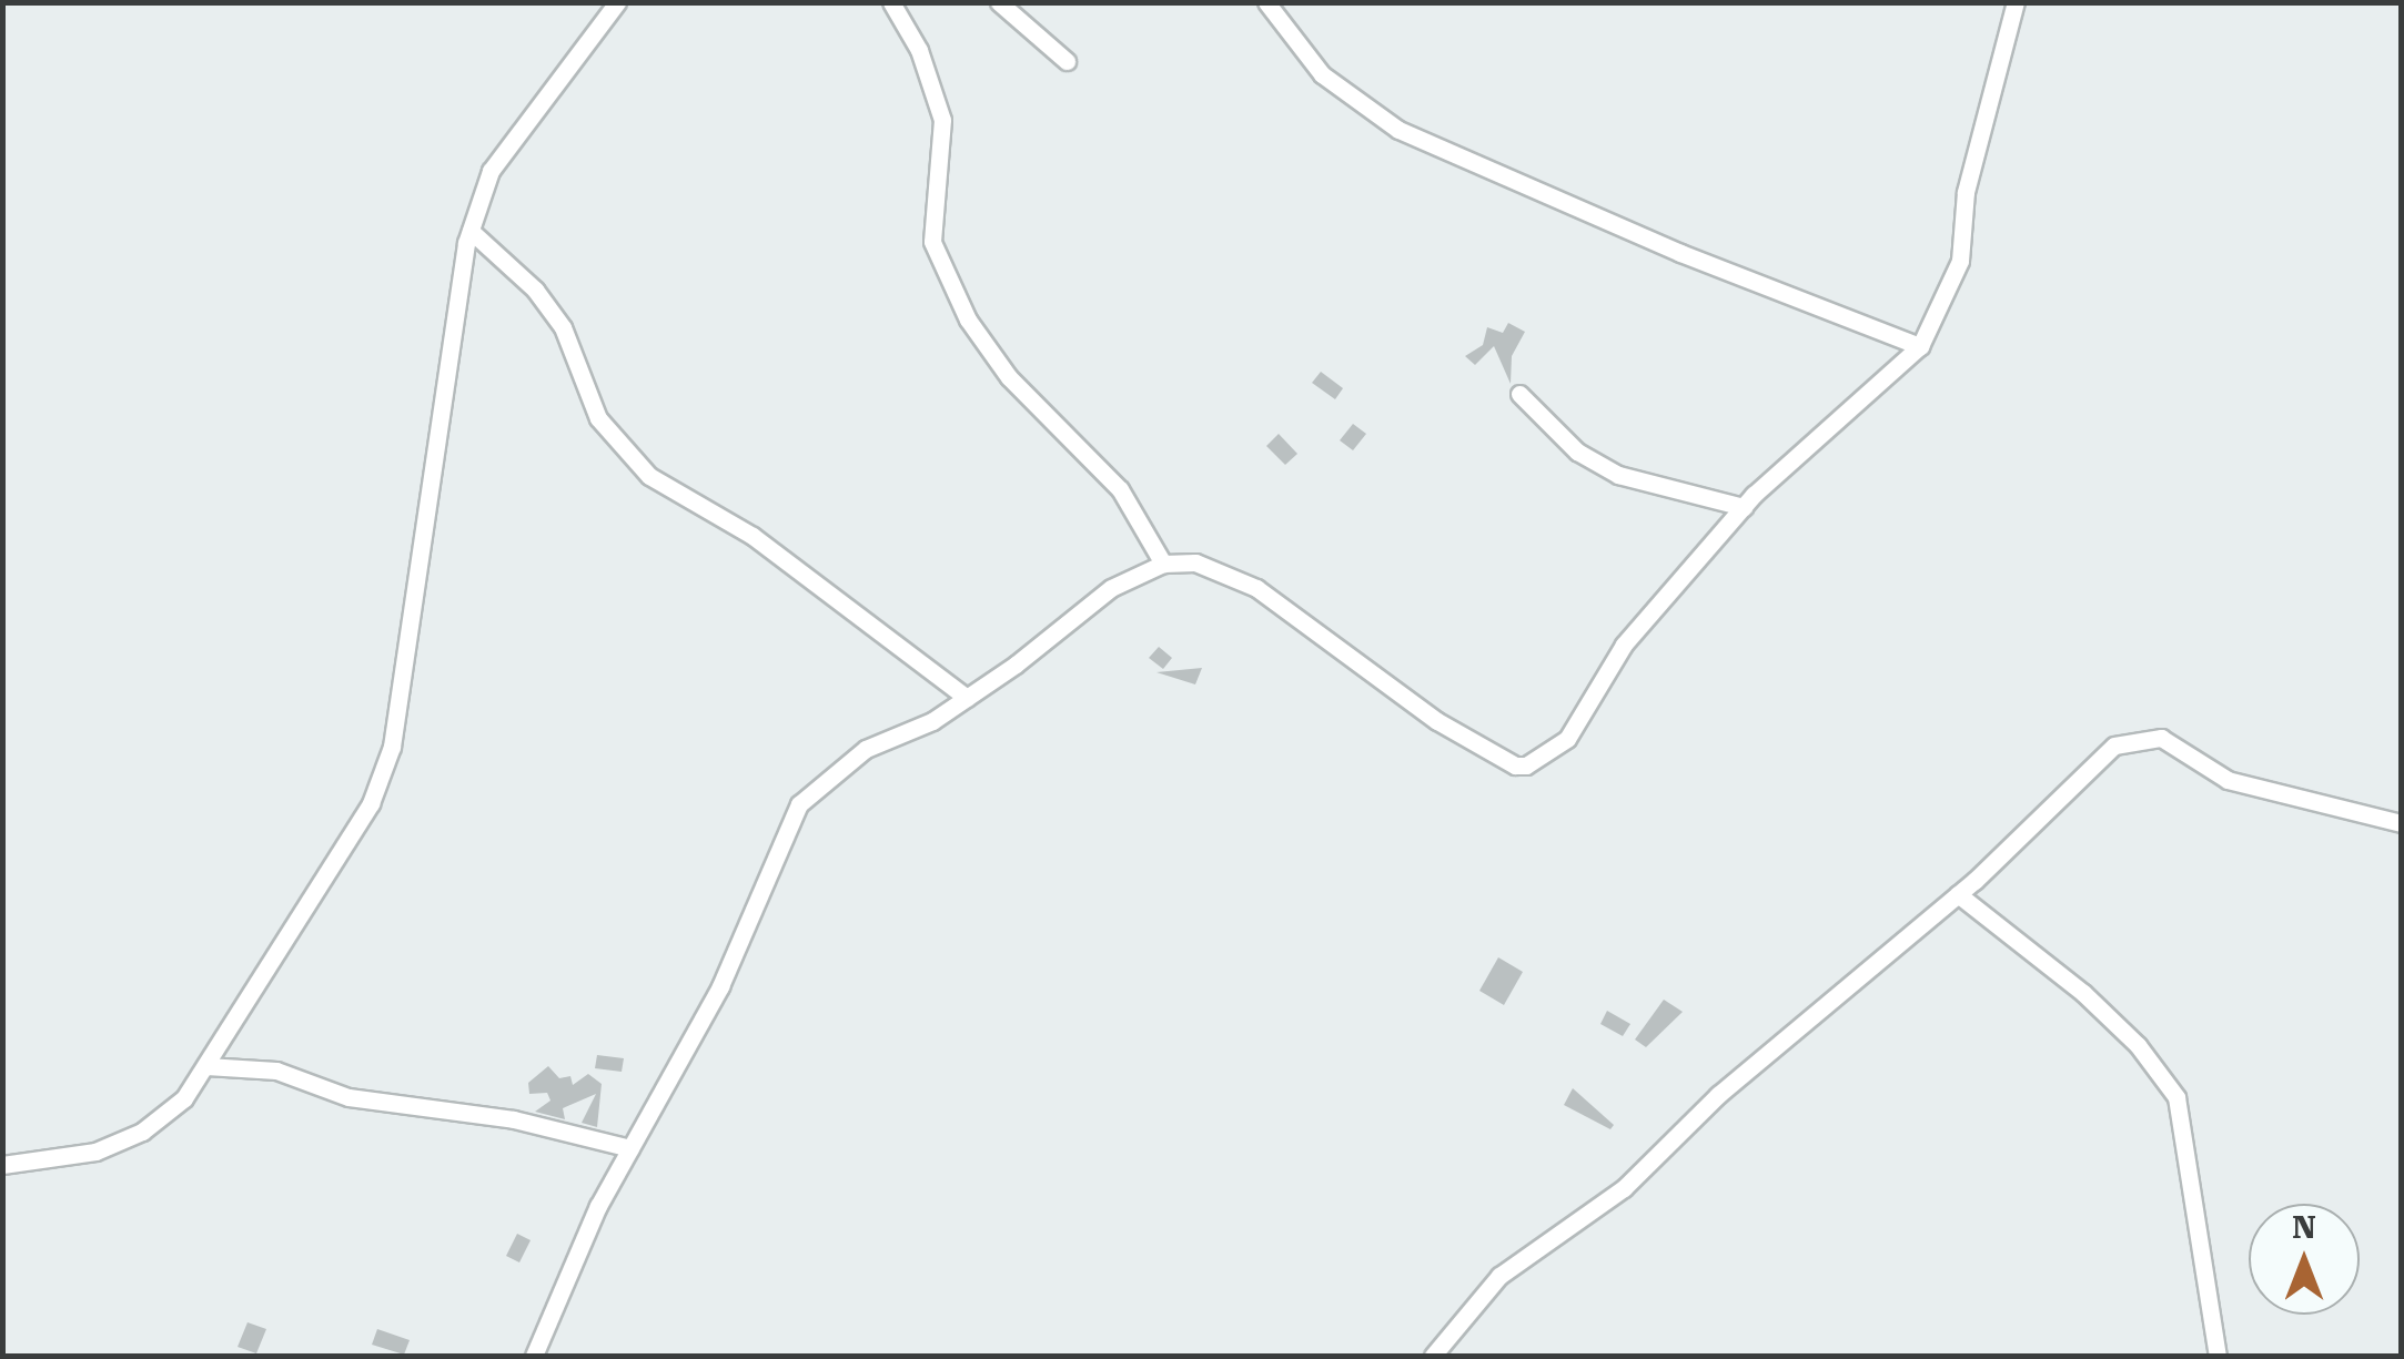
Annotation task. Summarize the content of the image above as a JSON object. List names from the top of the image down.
{
  "north": "top"
}
